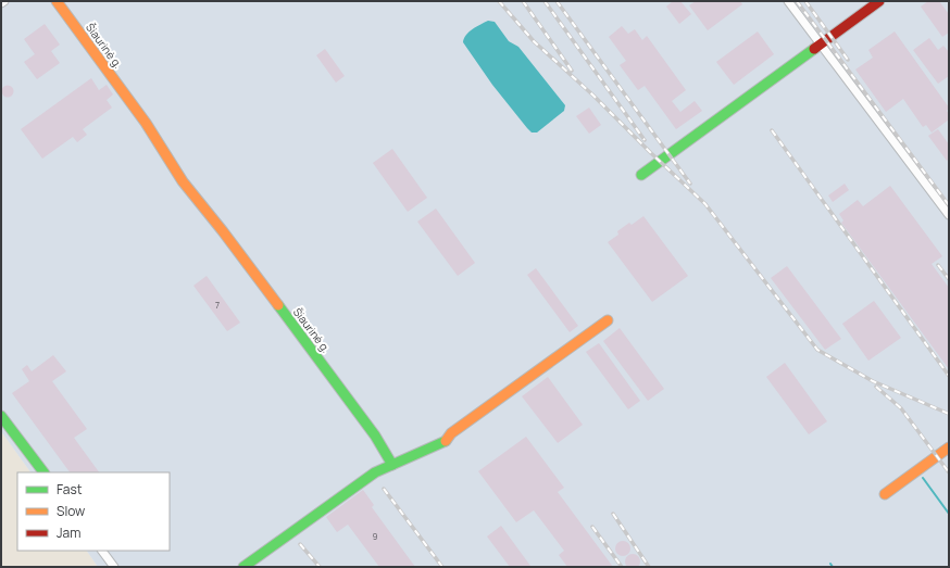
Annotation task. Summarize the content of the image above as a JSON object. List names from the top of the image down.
{
  "streets": {
    "street": ["Šiaurinė g."]
  },
  "house_numbers": ["7", "9"],
  "legend": ["Fast", "Slow", "Jam"]
}
